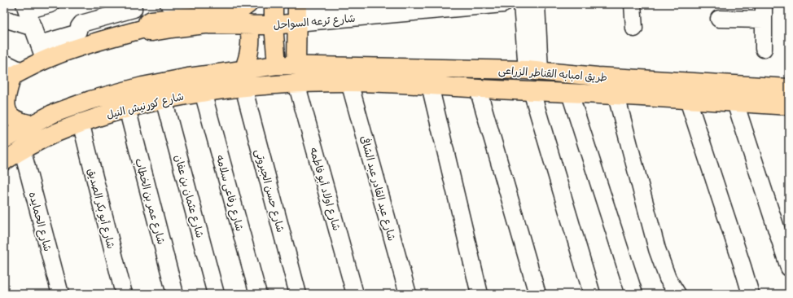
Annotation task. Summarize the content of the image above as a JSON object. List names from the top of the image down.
{
  "streets": {
    "main road": ["شارع ترعه السواحل", "طريق امبابه القناطر الزراعى", "شارع كورنيش النيل"],
    "street": [
      "شارع عبد القادر عبد الشافى",
      "شارع اولاد أبو فاطمه",
      "شارع حسن الجبروتى",
      "شارع رفاعى سلامه",
      "شارع عثمان بن عفان",
      "شارع عمر بن الخطاب",
      "شارع أبو بكر الصديق",
      "شارع الحمايده"
    ]
  },
  "crossings": [
    ["طريق امبابه القناطر الزراعى", "شارع كورنيش النيل"],
    ["طريق امبابه القناطر الزراعى", "شارع عبد القادر عبد الشافى"],
    ["طريق امبابه القناطر الزراعى", "شارع اولاد أبو فاطمه"],
    ["شارع كورنيش النيل", "شارع اولاد أبو فاطمه"],
    ["شارع كورنيش النيل", "شارع حسن الجبروتى"],
    ["شارع كورنيش النيل", "شارع رفاعى سلامه"],
    ["شارع كورنيش النيل", "شارع عثمان بن عفان"],
    ["شارع كورنيش النيل", "شارع عمر بن الخطاب"],
    ["شارع كورنيش النيل", "شارع أبو بكر الصديق"],
    ["شارع كورنيش النيل", "شارع الحمايده"]
  ]
}
